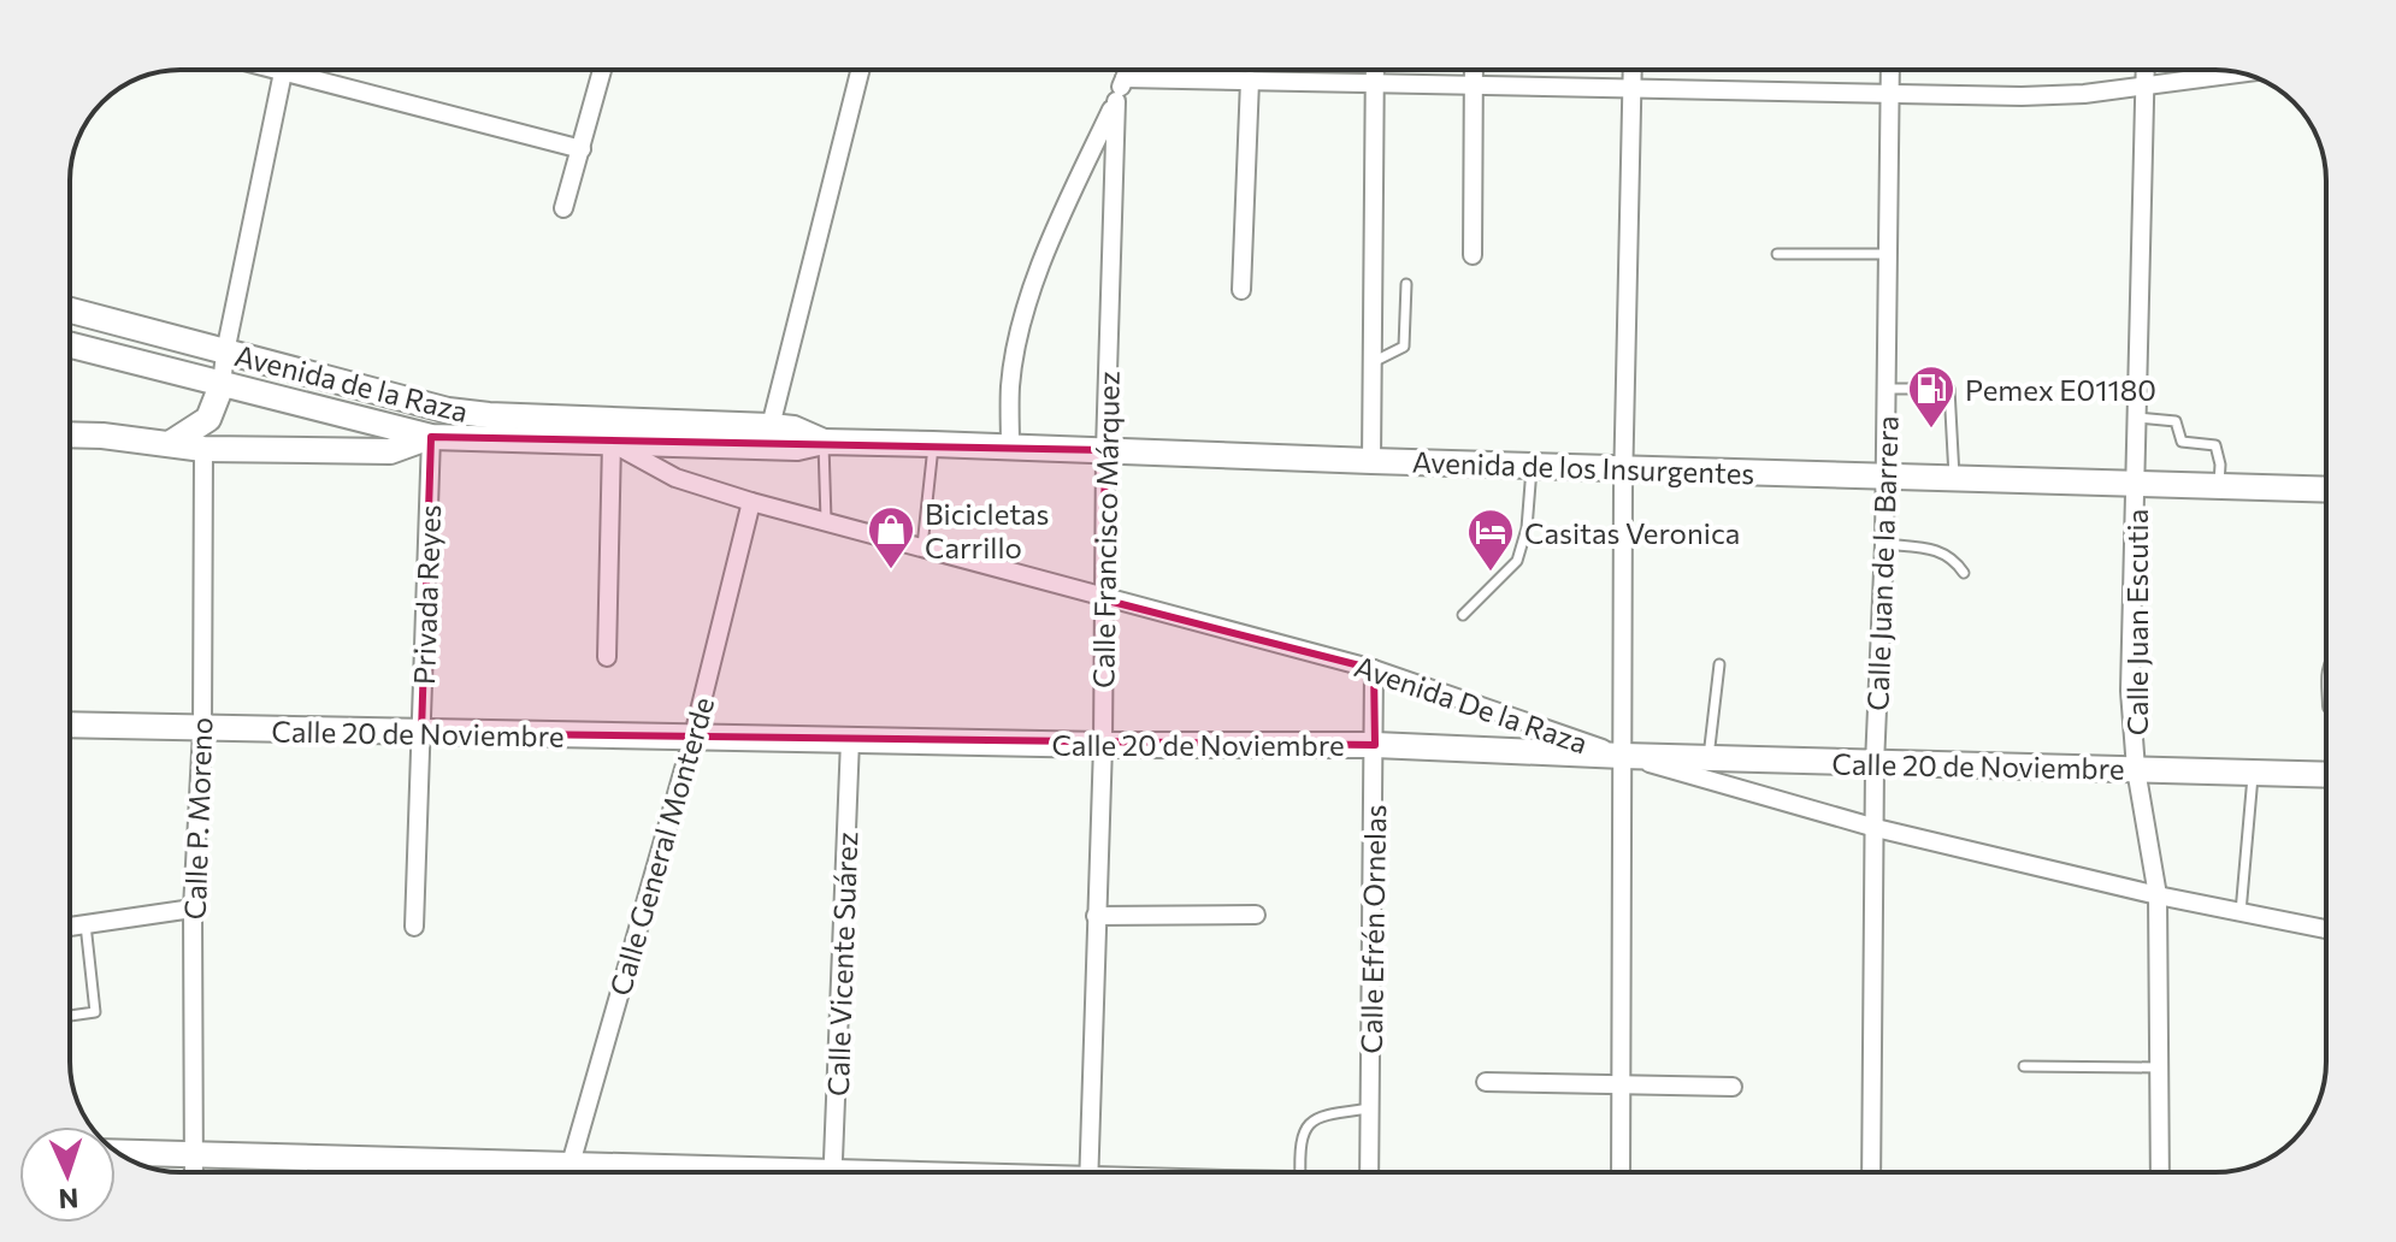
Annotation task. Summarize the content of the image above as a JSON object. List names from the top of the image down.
{
  "streets": {
    "main road": ["Avenida de la Raza", "Avenida de los Insurgentes", "Calle 20 de Noviembre"],
    "street": [
      "Calle Francisco Márquez",
      "Calle Juan de la Barrera",
      "Privada Reyes",
      "Calle Juan Escutia",
      "Avenida De la Raza",
      "Calle P. Moreno",
      "Calle General Monterde",
      "Calle Efrén Ornelas",
      "Calle Vicente Suárez"
    ]
  },
  "crossings": [
    ["Avenida de la Raza", "Avenida de los Insurgentes"],
    ["Avenida de la Raza", "Privada Reyes"],
    ["Avenida de la Raza", "Avenida De la Raza"],
    ["Avenida de los Insurgentes", "Calle Francisco Márquez"],
    ["Avenida de los Insurgentes", "Calle Juan de la Barrera"],
    ["Avenida de los Insurgentes", "Calle Juan Escutia"],
    ["Calle Francisco Márquez", "Avenida De la Raza"],
    ["Calle Francisco Márquez", "Calle 20 de Noviembre"],
    ["Calle Juan de la Barrera", "Calle 20 de Noviembre"],
    ["Privada Reyes", "Calle 20 de Noviembre"],
    ["Calle Juan Escutia", "Calle 20 de Noviembre"],
    ["Avenida De la Raza", "Calle 20 de Noviembre"],
    ["Avenida De la Raza", "Calle General Monterde"],
    ["Avenida De la Raza", "Calle Efrén Ornelas"],
    ["Calle 20 de Noviembre", "Calle P. Moreno"],
    ["Calle 20 de Noviembre", "Calle General Monterde"],
    ["Calle 20 de Noviembre", "Calle Efrén Ornelas"],
    ["Calle 20 de Noviembre", "Calle Vicente Suárez"]
  ],
  "places": {
    "fuel station": ["Pemex E01180"],
    "shop": ["Bicicletas Carrillo"],
    "hotel": ["Casitas Veronica"]
  },
  "north": "bottom"
}
